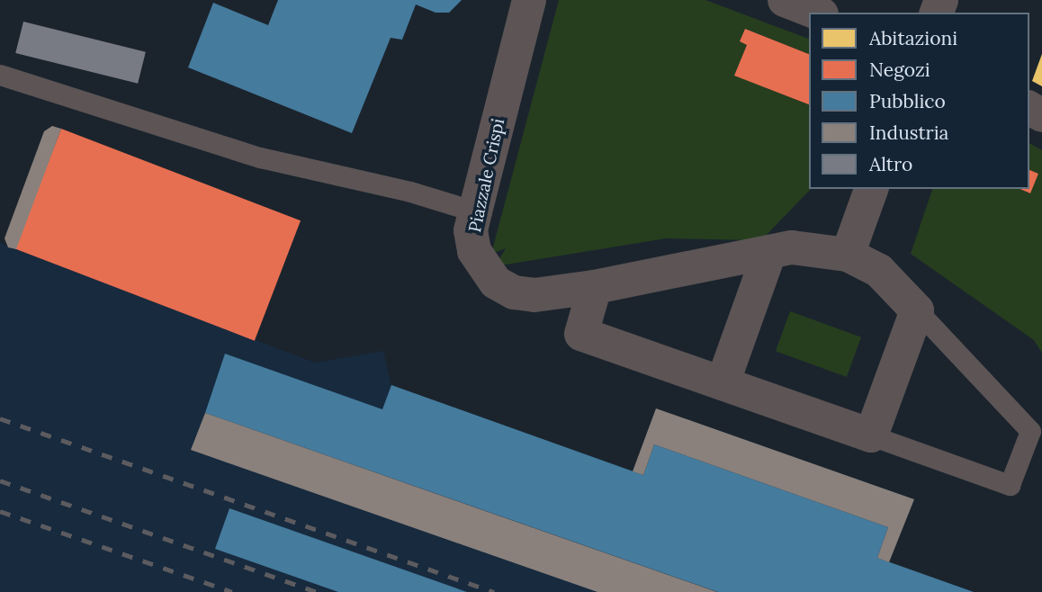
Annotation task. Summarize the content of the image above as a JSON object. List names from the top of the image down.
{
  "streets": {
    "street": ["Piazzale Crispi"]
  },
  "legend": [
    "Abitazioni",
    "Negozi",
    "Pubblico",
    "Industria",
    "Altro"
  ]
}
